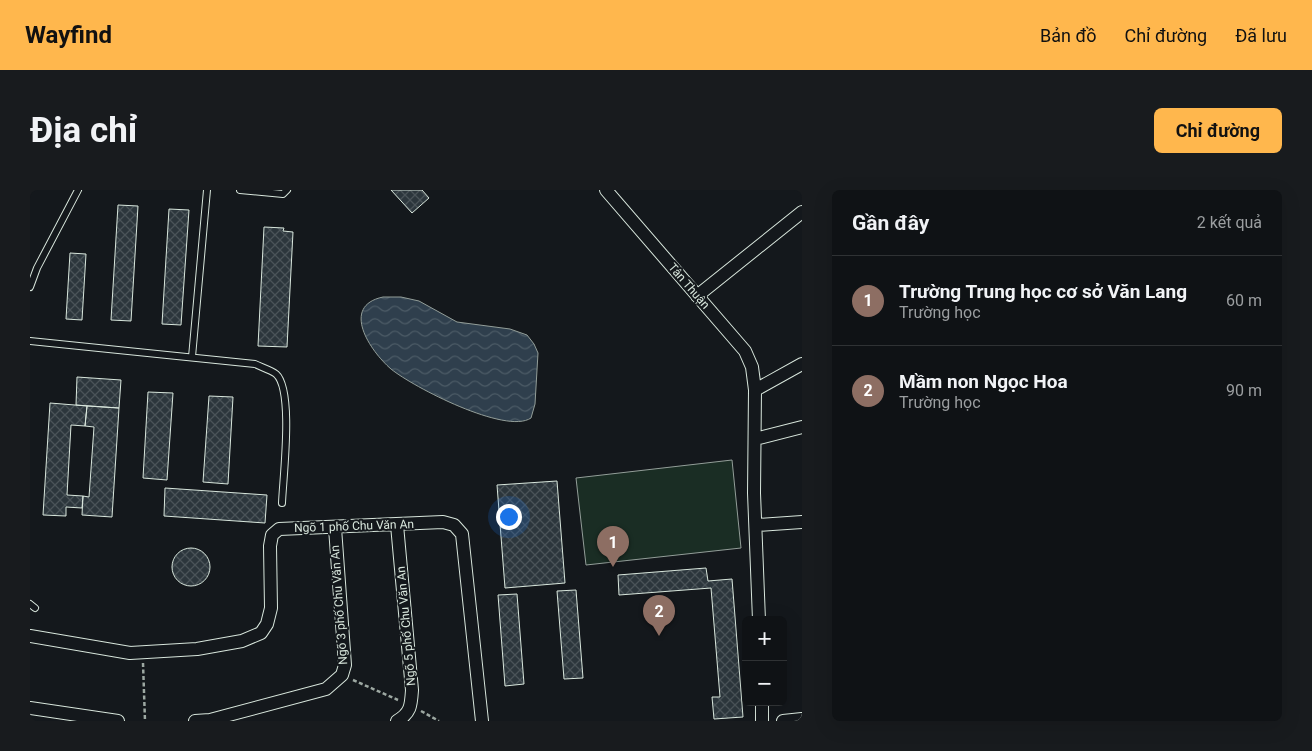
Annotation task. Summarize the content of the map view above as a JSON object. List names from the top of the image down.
{
  "streets": {
    "street": [
      "Tân Thuận",
      "Ngõ 1 phố Chu Văn An",
      "Ngõ 3 phố Chu Văn An",
      "Ngõ 5 phố Chu Văn An"
    ]
  },
  "crossings": [
    ["Ngõ 1 phố Chu Văn An", "Ngõ 3 phố Chu Văn An"],
    ["Ngõ 1 phố Chu Văn An", "Ngõ 5 phố Chu Văn An"]
  ],
  "page": {
    "header": "Wayfind",
    "nav": ["Bản đồ", "Chỉ đường", "Đã lưu"],
    "buttons": "Chỉ đường",
    "title": "Địa chỉ",
    "heading": ["Gần đây", "2 kết quả"],
    "list": [
      {
        "mark": "1",
        "name": "Trường Trung học cơ sở Văn Lang",
        "note": "Trường học",
        "value": "60 m"
      },
      {
        "mark": "2",
        "name": "Mầm non Ngọc Hoa",
        "note": "Trường học",
        "value": "90 m"
      }
    ],
    "pins": ["1", "2"],
    "map_buttons": ["+", "−"]
  }
}
